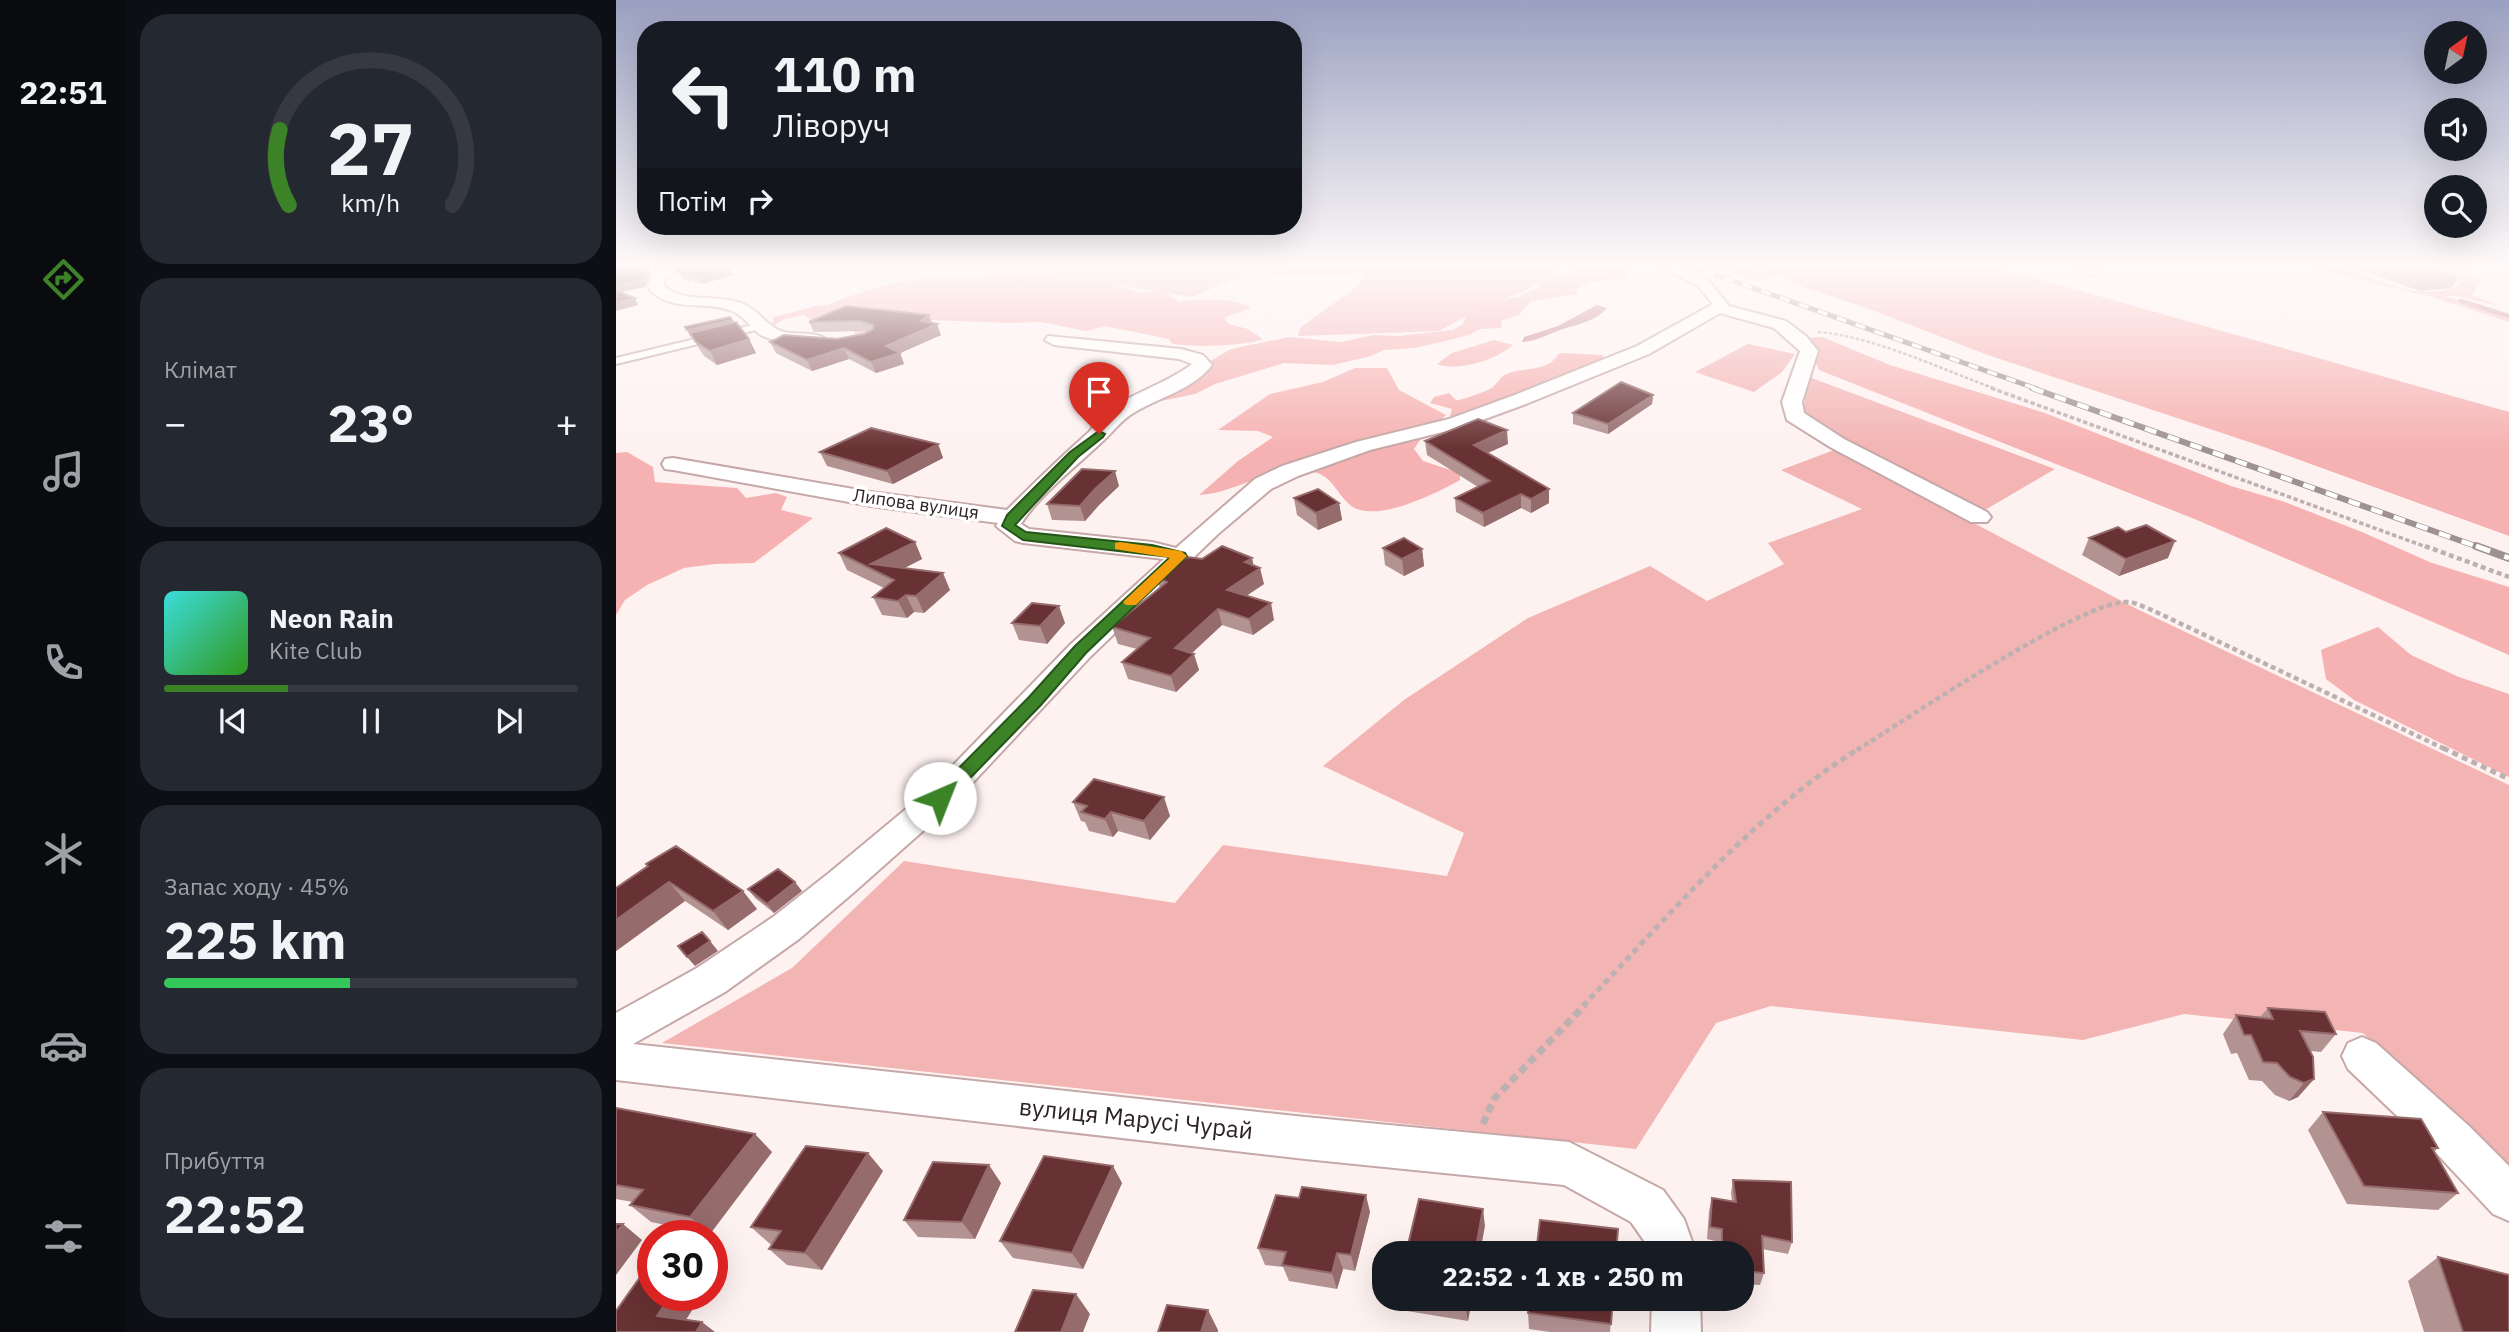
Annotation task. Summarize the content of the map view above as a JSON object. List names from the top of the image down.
{
  "streets": {
    "street": ["Липова вулиця", "вулиця Марусі Чурай"]
  },
  "north": "top right",
  "page": {
    "tabs": "22:51",
    "turn": ["110 m", "Ліворуч"],
    "then": "Потім",
    "tile": [
      "Клімат",
      ["Запас ходу · 45%", "225 km"],
      ["Прибуття", "22:52"]
    ],
    "heat": ["−", "23°", "+"],
    "song": ["Neon Rain", "Kite Club"],
    "limit": "30",
    "trip": "22:52 · 1 хв · 250 m",
    "gauge": ["27", "km/h"]
  }
}
